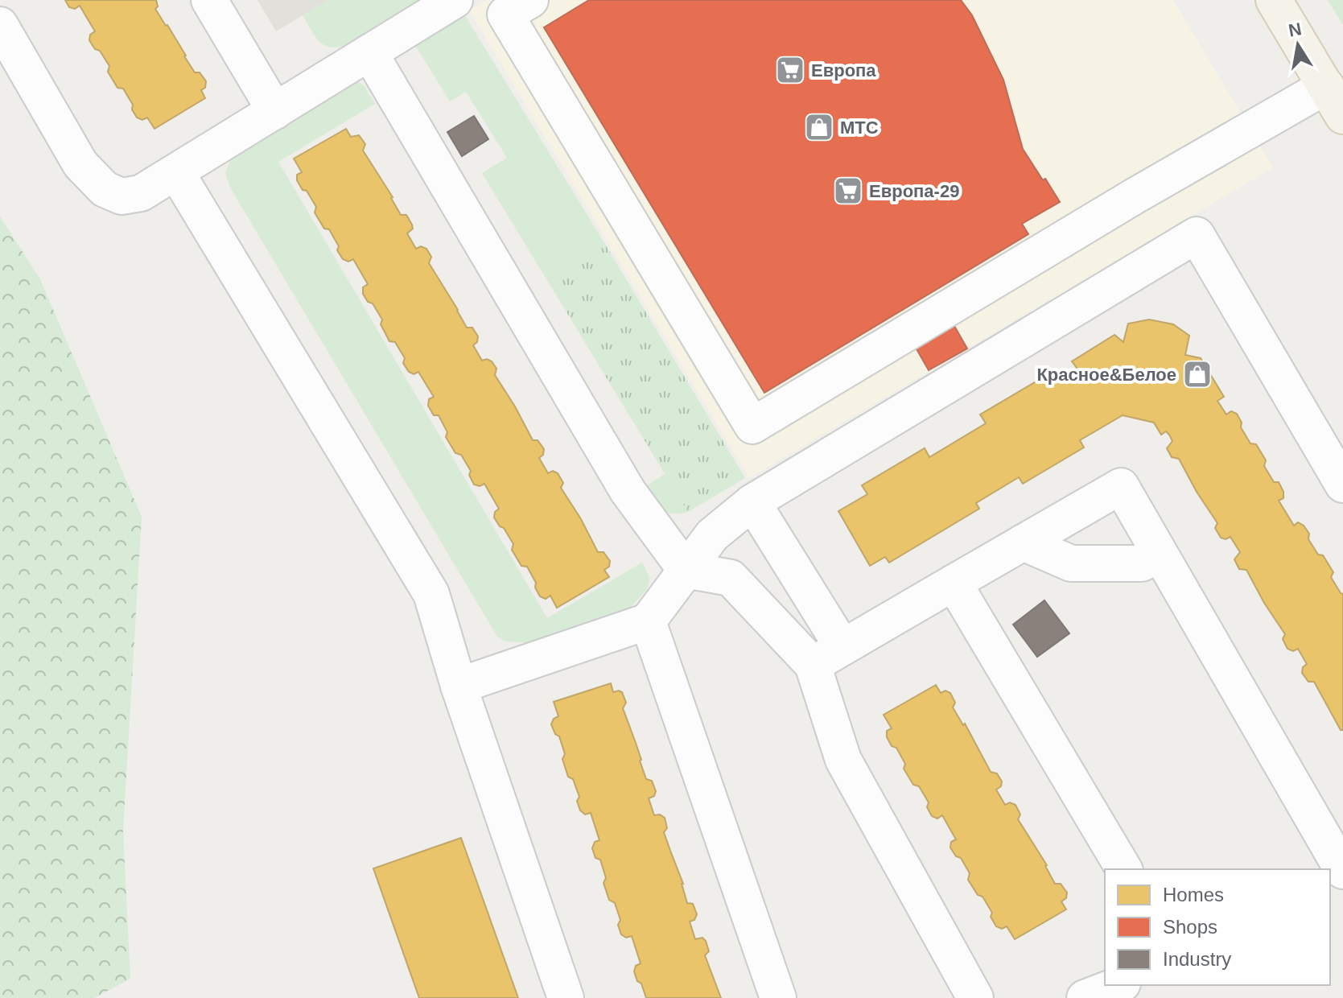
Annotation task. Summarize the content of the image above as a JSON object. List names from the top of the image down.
{
  "places": {
    "supermarket": ["Европа", "Европа-29"],
    "shop": ["МТС", "Красное&Белое"]
  },
  "legend": ["Homes", "Shops", "Industry"],
  "north": "top"
}
